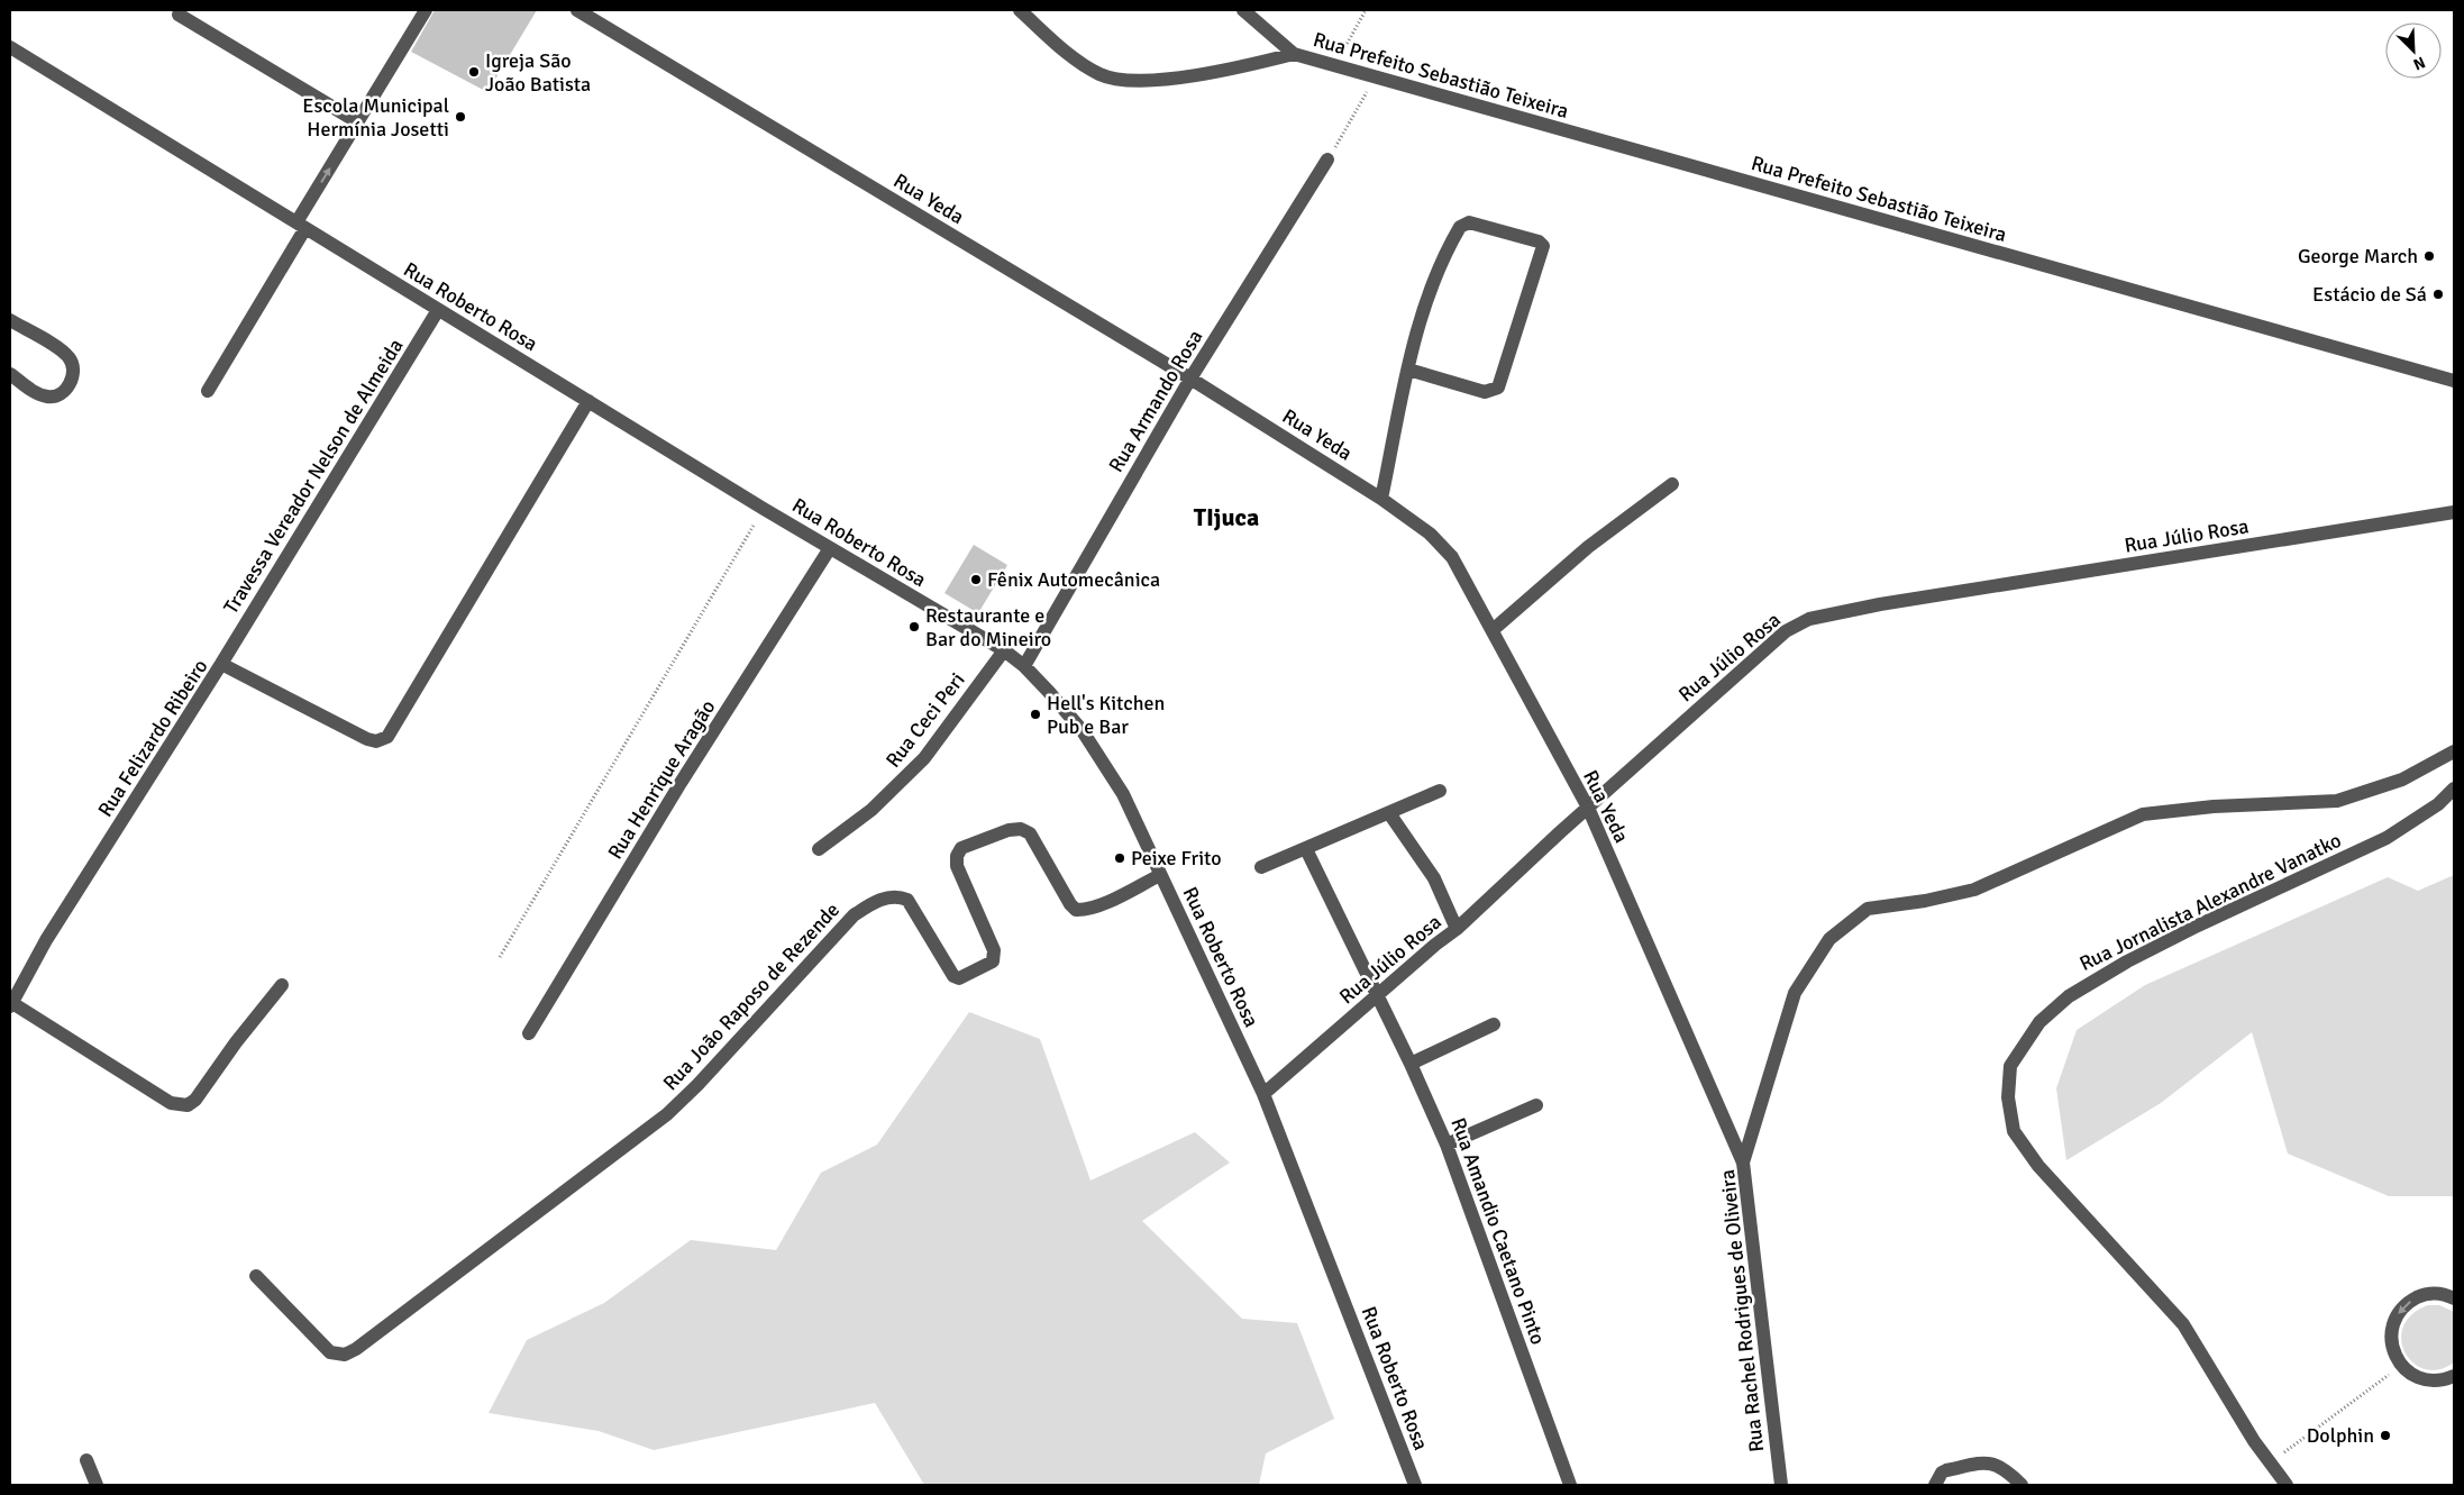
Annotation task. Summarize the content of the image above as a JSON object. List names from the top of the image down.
{
  "streets": {
    "street": [
      "Rua Prefeito Sebastião Teixeira",
      "Rua Yeda",
      "Rua Roberto Rosa",
      "Rua Armando Rosa",
      "Travessa Vereador Nelson de Almeida",
      "Rua Júlio Rosa",
      "Rua Ceci Peri",
      "Rua Felizardo Ribeiro",
      "Rua Henrique Aragão",
      "Rua Jornalista Alexandre Vanatko",
      "Rua João Raposo de Rezende",
      "Rua Amandio Caetano Pinto",
      "Rua Rachel Rodrigues de Oliveira"
    ]
  },
  "crossings": [
    ["Rua Yeda", "Rua Armando Rosa"],
    ["Rua Yeda", "Rua Júlio Rosa"],
    ["Rua Yeda", "Rua Rachel Rodrigues de Oliveira"],
    ["Rua Roberto Rosa", "Rua Armando Rosa"],
    ["Rua Roberto Rosa", "Travessa Vereador Nelson de Almeida"],
    ["Rua Roberto Rosa", "Rua Júlio Rosa"],
    ["Rua Roberto Rosa", "Rua Ceci Peri"],
    ["Rua Roberto Rosa", "Rua Felizardo Ribeiro"],
    ["Rua Roberto Rosa", "Rua Henrique Aragão"],
    ["Rua Roberto Rosa", "Rua João Raposo de Rezende"],
    ["Travessa Vereador Nelson de Almeida", "Rua Felizardo Ribeiro"],
    ["Rua Júlio Rosa", "Rua Amandio Caetano Pinto"]
  ],
  "districts": ["TIjuca"],
  "places": [
    "Igreja São João Batista",
    "Escola Municipal Hermínia Josetti",
    "George March",
    "Estácio de Sá",
    "Fênix Automecânica",
    "Restaurante e Bar do Mineiro",
    "Hell's Kitchen Pub e Bar",
    "Peixe Frito",
    "Dolphin"
  ],
  "north": "bottom right"
}
